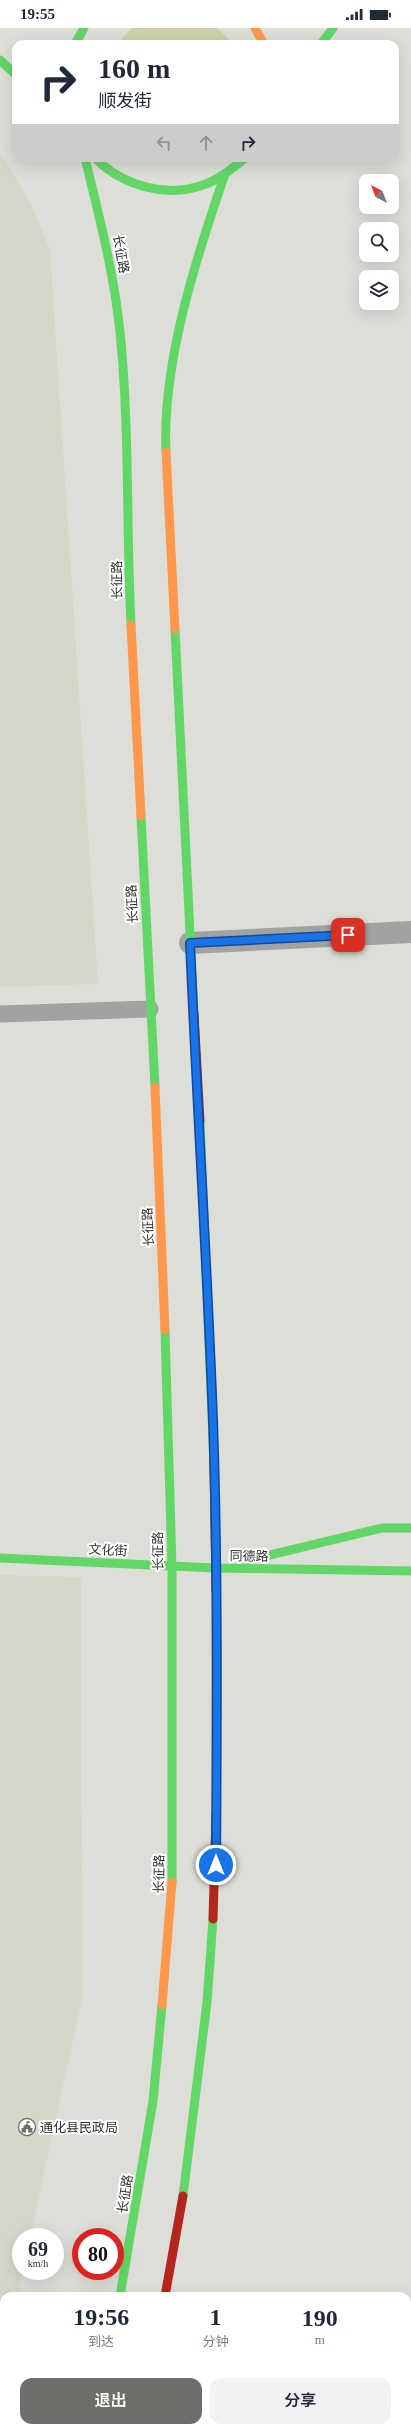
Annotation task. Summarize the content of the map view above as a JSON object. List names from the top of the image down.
{
  "streets": {
    "main road": ["长征路", "文化街", "同德路"]
  },
  "crossings": [
    ["长征路", "文化街"],
    ["文化街", "同德路"]
  ],
  "places": {
    "public building": ["通化县民政局"]
  },
  "north": "top left",
  "page": {
    "status": "19:55",
    "turn": ["160 m", "顺发街"],
    "speed": "69 km/h",
    "limit": "80",
    "eta": [
      "19:56",
      "到达",
      "1",
      "分钟",
      "190",
      "m"
    ],
    "buttons": ["退出", "分享"]
  }
}
